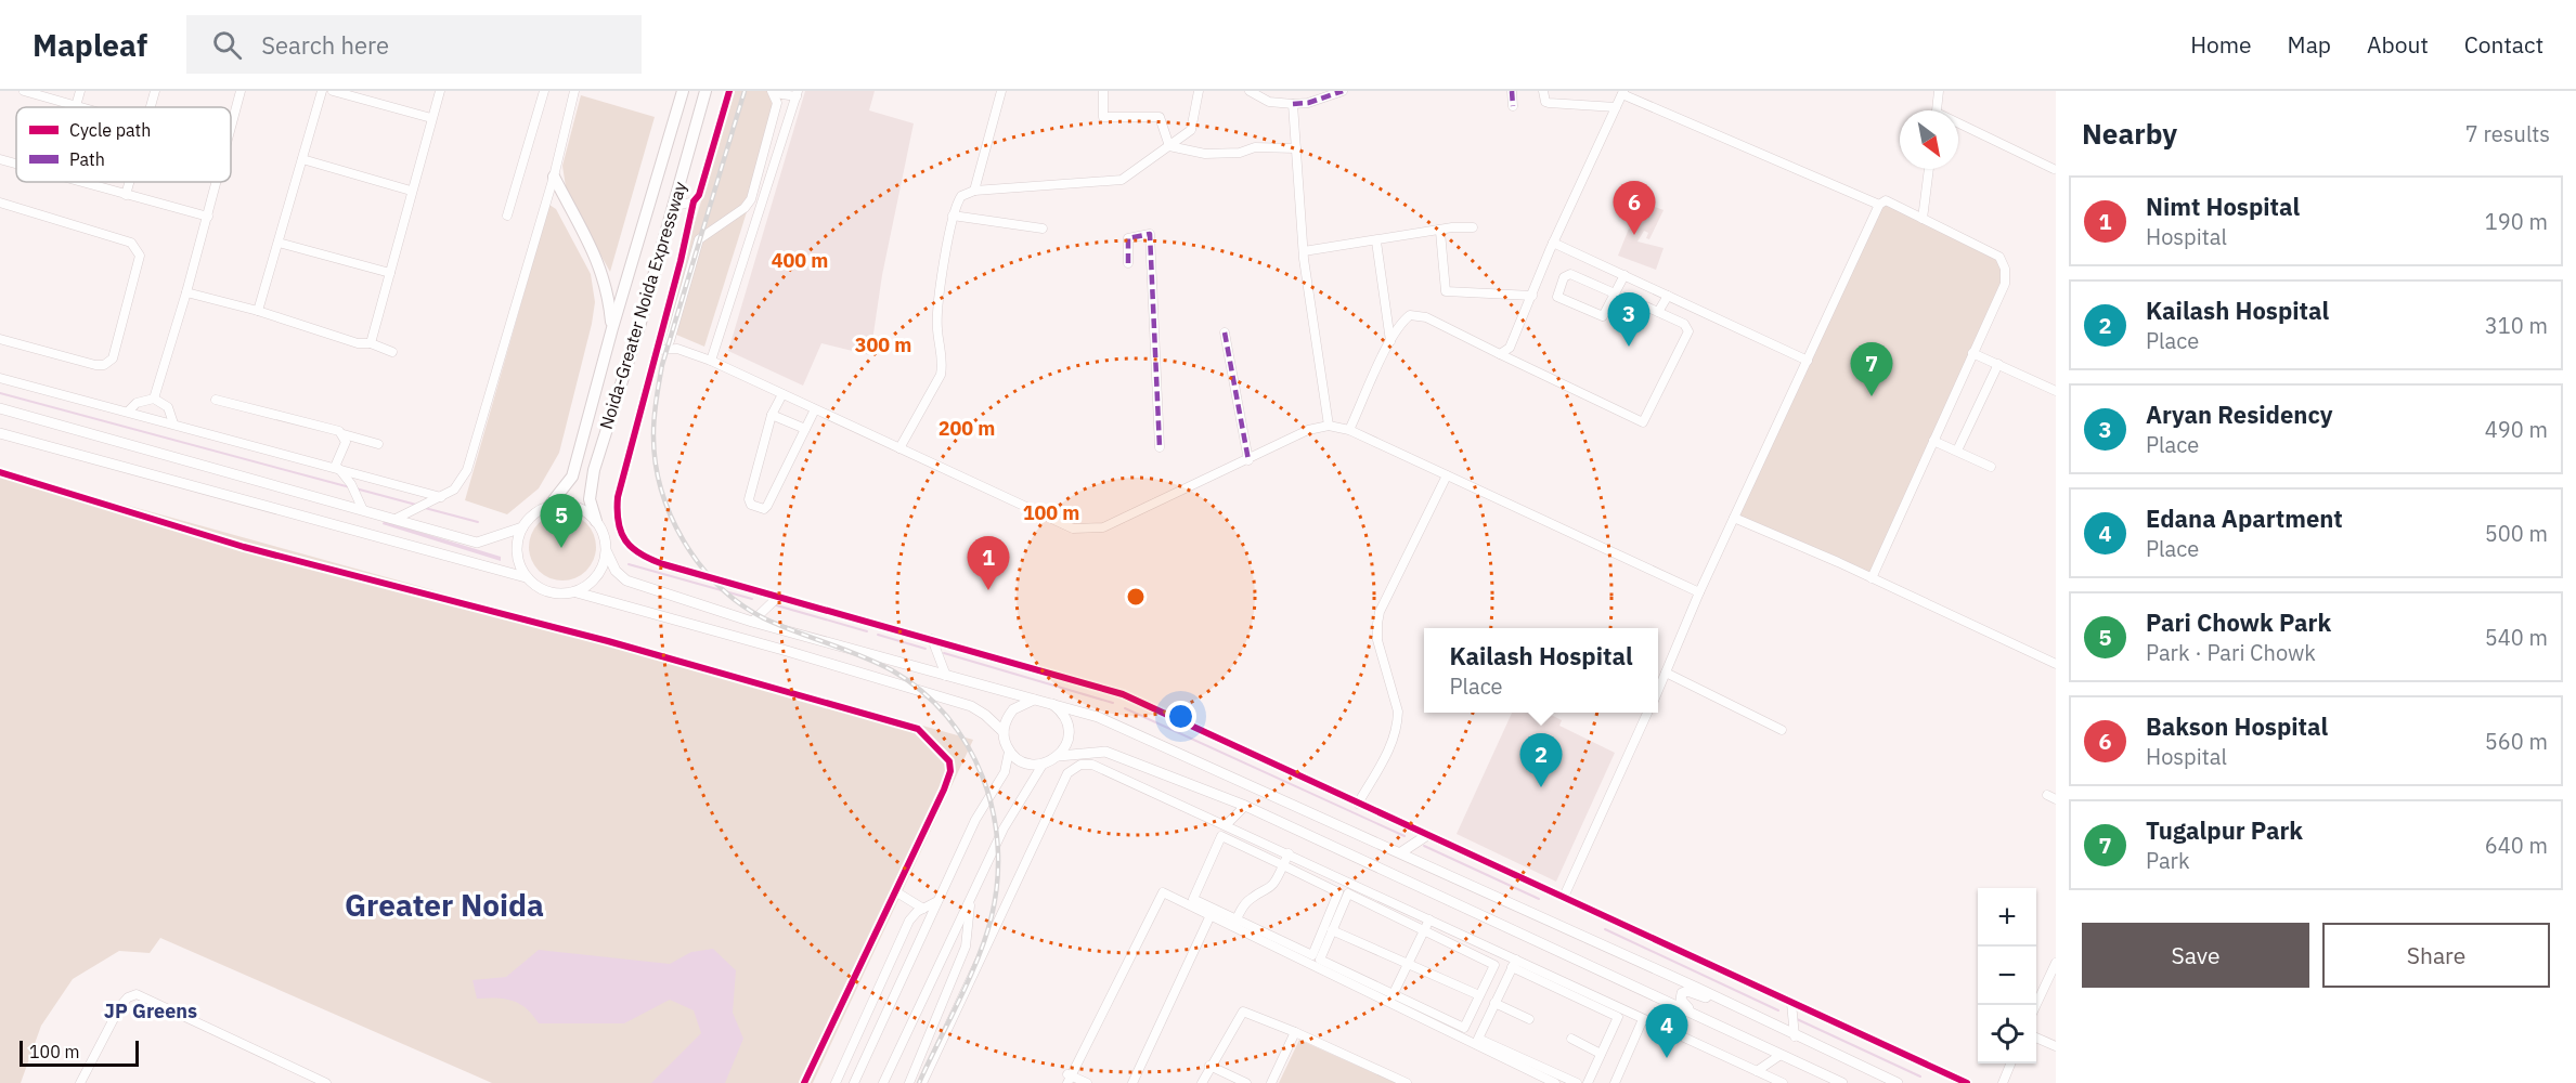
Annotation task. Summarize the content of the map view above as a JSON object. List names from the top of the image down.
{
  "streets": {
    "highway": ["Noida-Greater Noida Expressway"]
  },
  "districts": ["Greater Noida", "JP Greens"],
  "legend": ["Cycle path", "Path"],
  "scale_bar": "100 m",
  "north": "bottom right",
  "page": {
    "header": "Mapleaf",
    "search": "Search here",
    "nav": [
      "Home",
      "Map",
      "About",
      "Contact"
    ],
    "heading": ["Nearby", "7 results"],
    "list": [
      {
        "mark": "1",
        "name": "Nimt Hospital",
        "note": "Hospital",
        "value": "190 m"
      },
      {
        "mark": "2",
        "name": "Kailash Hospital",
        "note": "Place",
        "value": "310 m"
      },
      {
        "mark": "3",
        "name": "Aryan Residency",
        "note": "Place",
        "value": "490 m"
      },
      {
        "mark": "4",
        "name": "Edana Apartment",
        "note": "Place",
        "value": "500 m"
      },
      {
        "mark": "5",
        "name": "Pari Chowk Park",
        "note": "Park · Pari Chowk",
        "value": "540 m"
      },
      {
        "mark": "6",
        "name": "Bakson Hospital",
        "note": "Hospital",
        "value": "560 m"
      },
      {
        "mark": "7",
        "name": "Tugalpur Park",
        "note": "Park",
        "value": "640 m"
      }
    ],
    "pins": [
      "6",
      "3",
      "7",
      "5",
      "1",
      "2",
      "4"
    ],
    "popup": ["Kailash Hospital", "Place"],
    "map_buttons": ["+", "−"],
    "buttons": ["Save", "Share"],
    "scale": "100 m"
  },
  "rings": [
    "400 m",
    "300 m",
    "200 m",
    "100 m"
  ]
}
